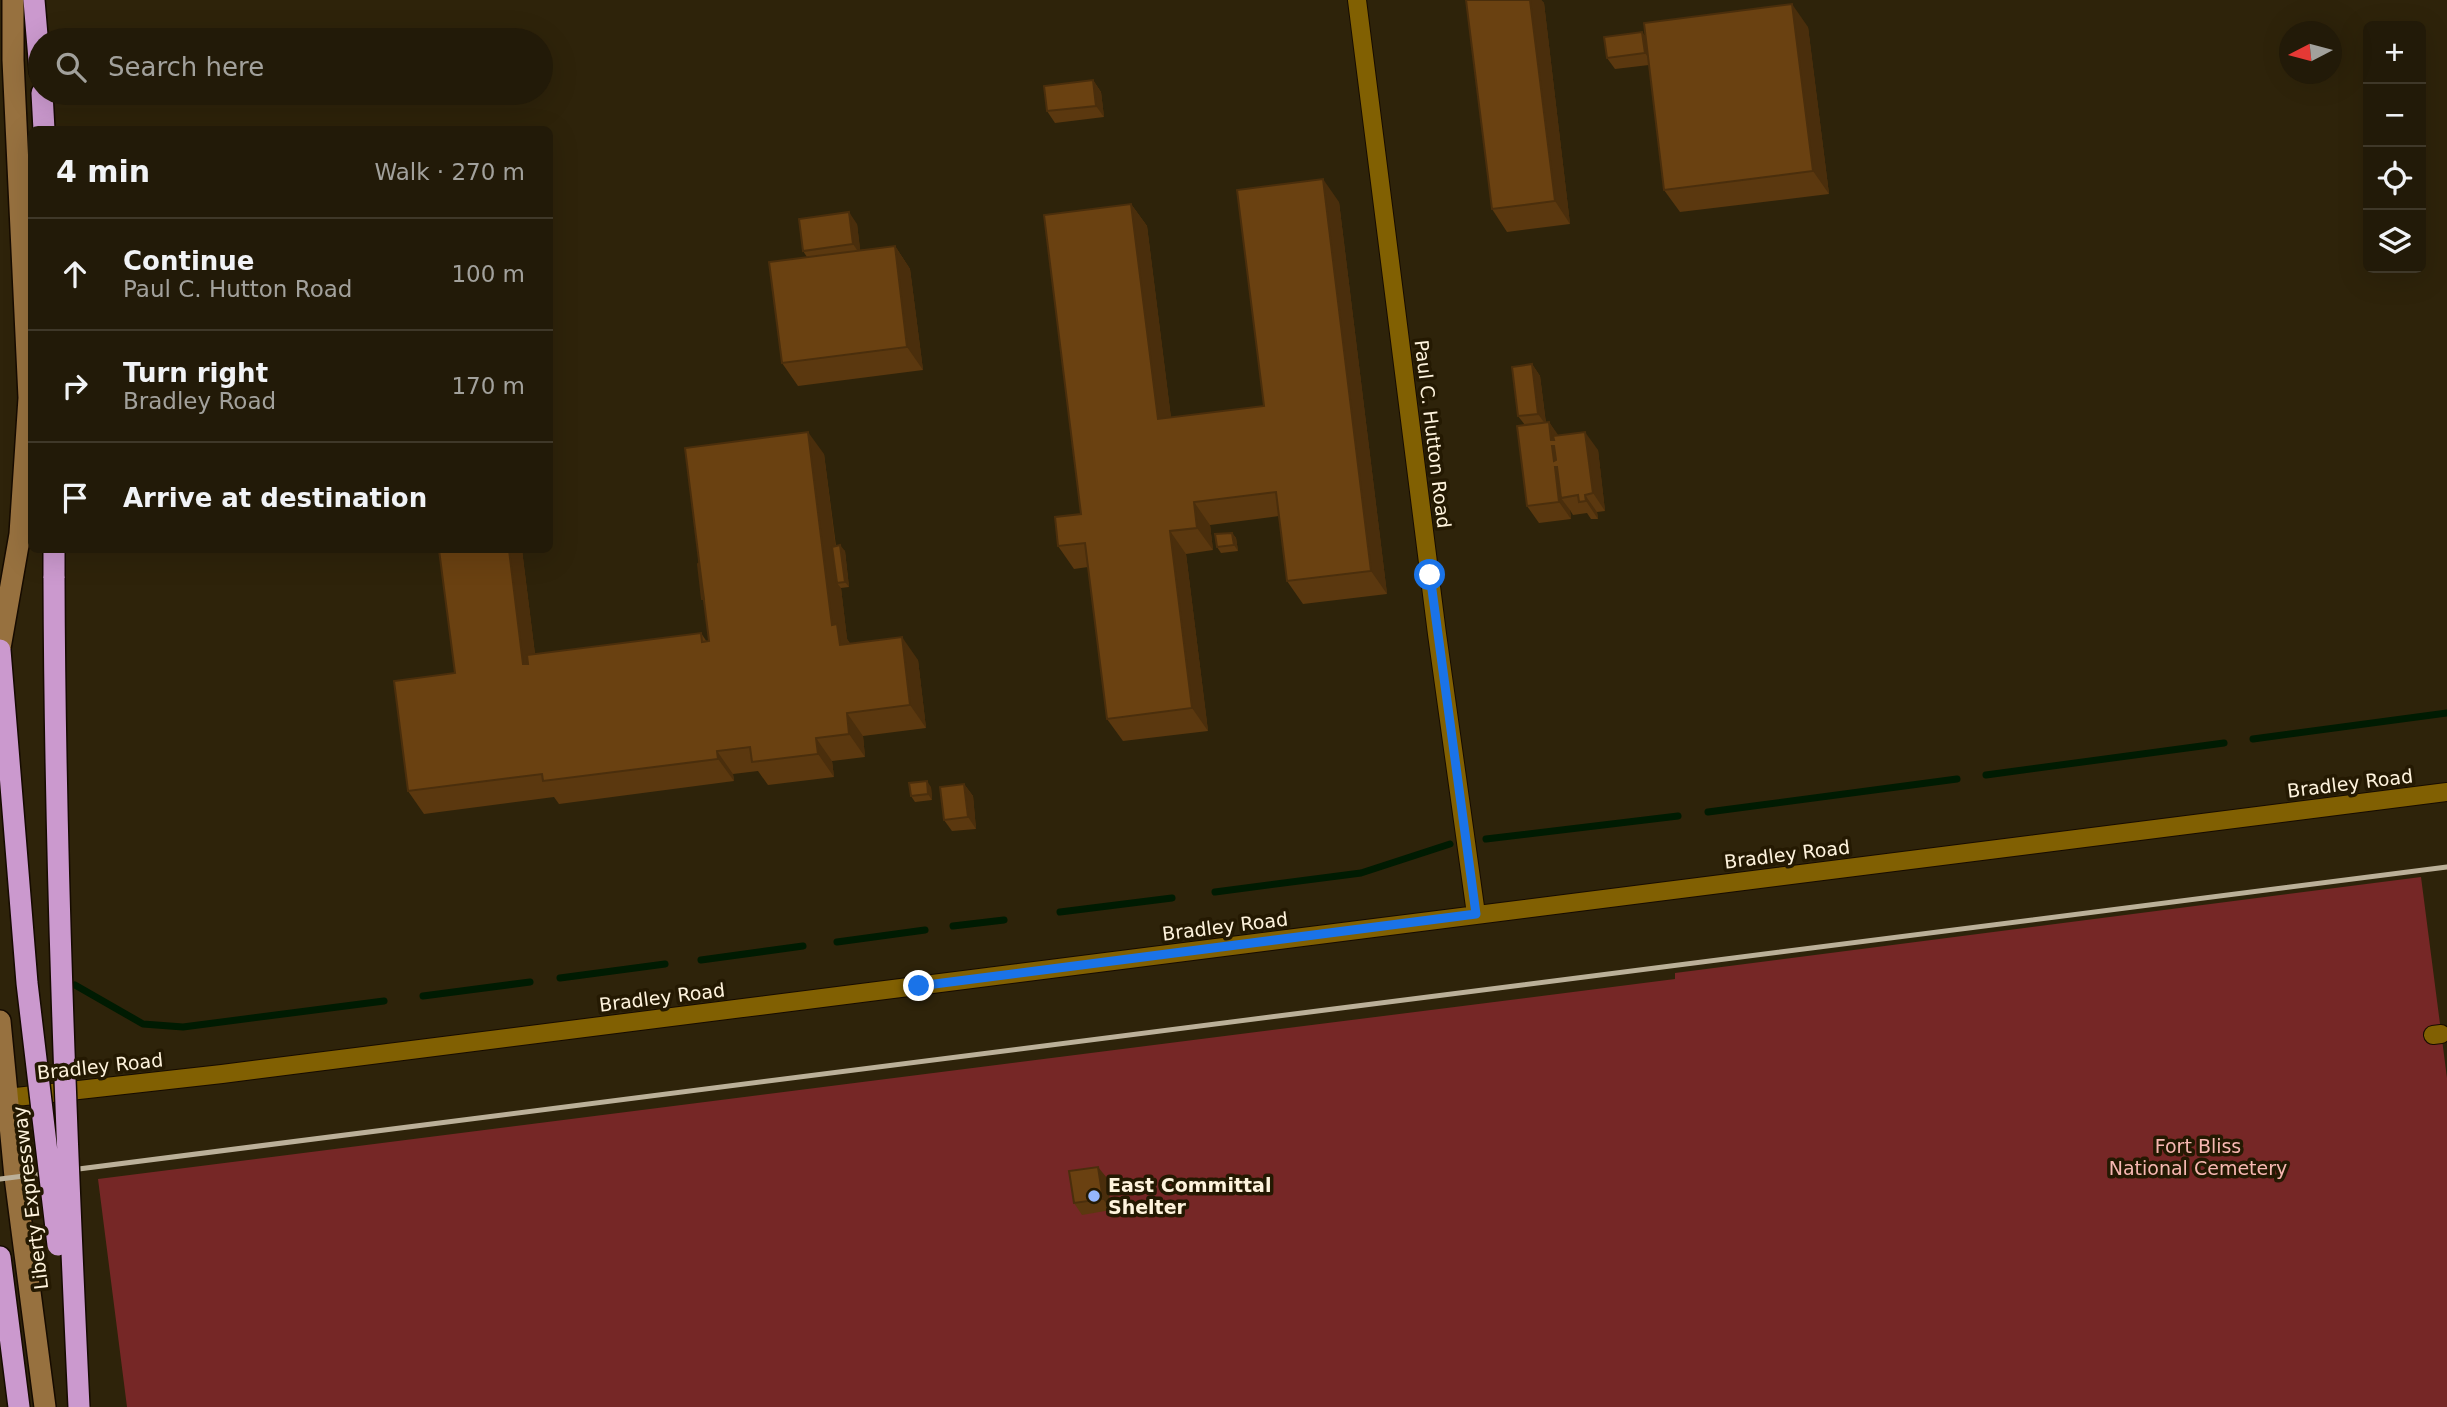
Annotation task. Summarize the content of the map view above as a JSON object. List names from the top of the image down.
{
  "streets": {
    "highway": ["Liberty Expressway"],
    "street": ["Paul C. Hutton Road", "Bradley Road"]
  },
  "crossings": [
    ["Paul C. Hutton Road", "Bradley Road"]
  ],
  "parks": ["Fort Bliss National Cemetery"],
  "places": ["East Committal Shelter"],
  "north": "left",
  "page": {
    "map_buttons": ["+", "−"],
    "search": "Search here",
    "heading": ["4 min", "Walk · 270 m"],
    "list": [
      ["Continue", "Paul C. Hutton Road", "100 m"],
      ["Turn right", "Bradley Road", "170 m"],
      "Arrive at destination"
    ]
  }
}
